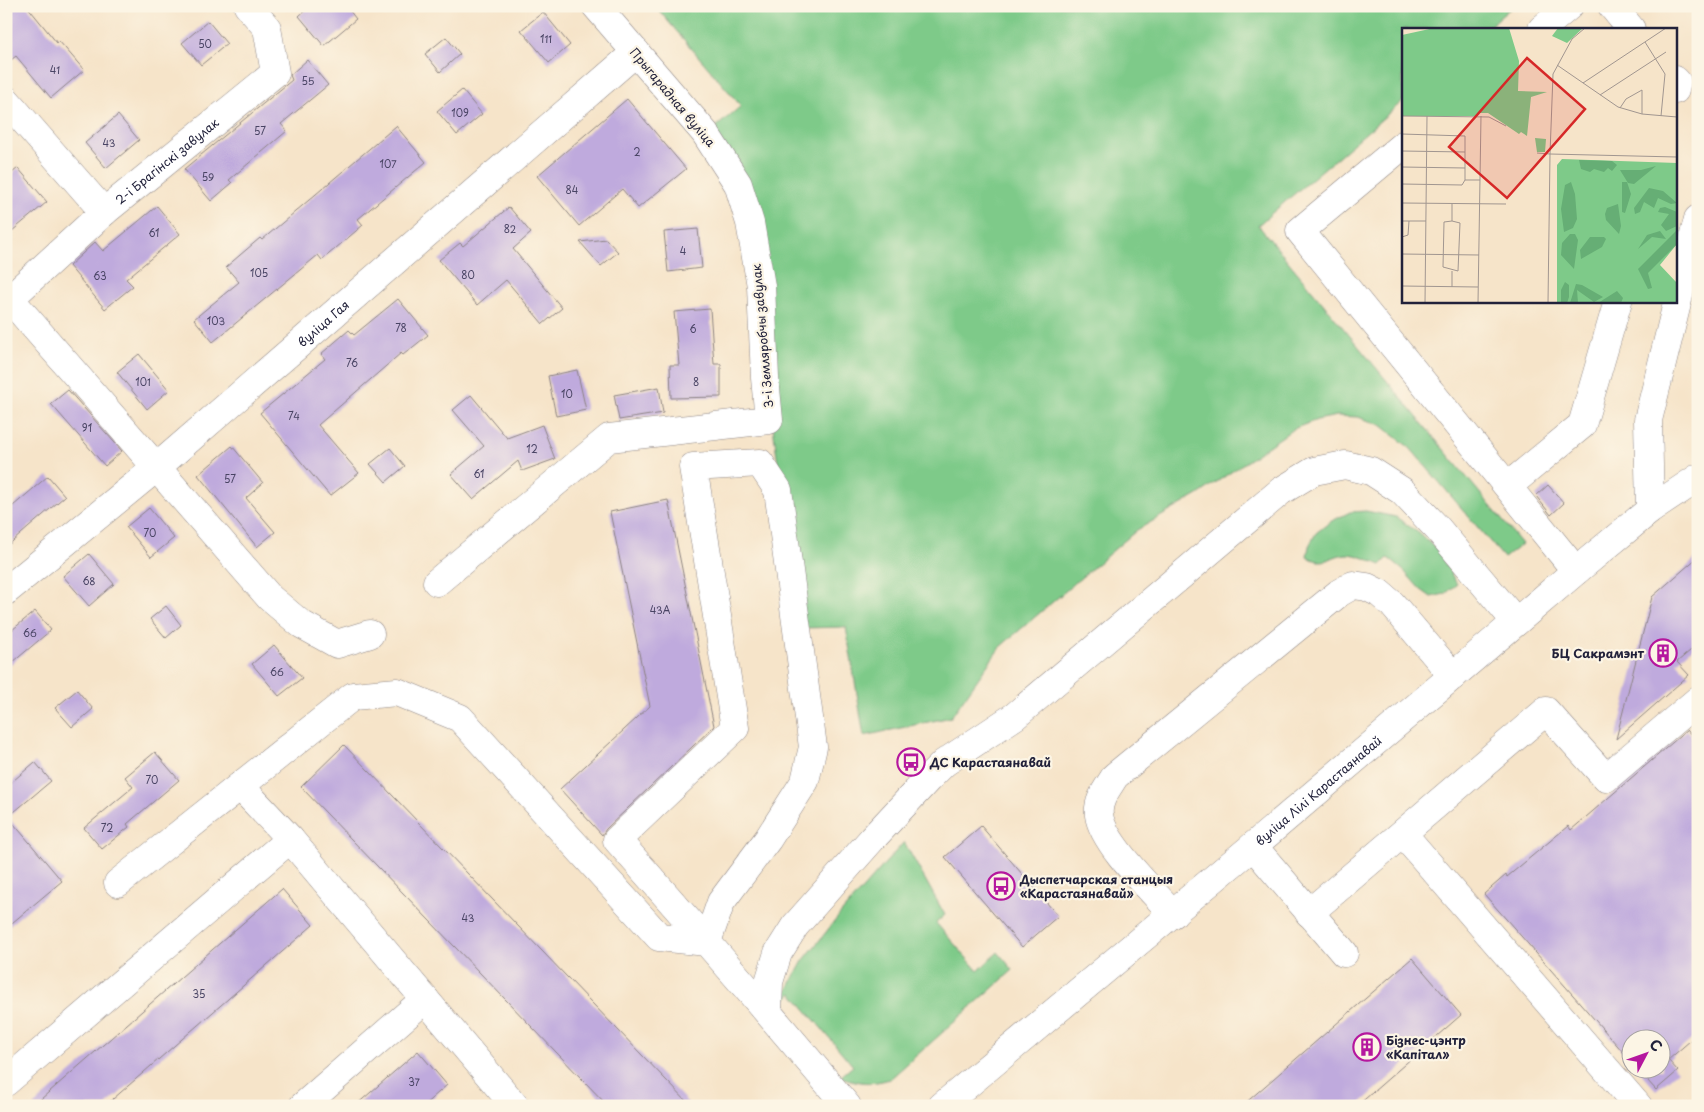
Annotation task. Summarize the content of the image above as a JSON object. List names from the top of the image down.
{
  "streets": {
    "street": [
      "Прыгарадная вуліца",
      "2-і Брагінскі завулак",
      "вуліца Гая",
      "3-і Земляробчы завулак",
      "вуліца Лілі Карастаянавай"
    ]
  },
  "crossings": [
    ["Прыгарадная вуліца", "вуліца Гая"],
    ["Прыгарадная вуліца", "3-і Земляробчы завулак"]
  ],
  "places": {
    "building": ["БЦ Сакрамэнт", "Бізнес-цэнтр «Капітал»"],
    "bus stop": ["ДС Карастаянавай", "Дыспетчарская станцыя «Карастаянавай»"]
  },
  "house_numbers": [
    "111",
    "50",
    "41",
    "55",
    "109",
    "57",
    "43",
    "2",
    "107",
    "59",
    "84",
    "82",
    "61",
    "4",
    "105",
    "80",
    "63",
    "103",
    "78",
    "6",
    "76",
    "101",
    "8",
    "10",
    "74",
    "91",
    "12",
    "61",
    "57",
    "70",
    "68",
    "43А",
    "66",
    "66",
    "70",
    "72",
    "43",
    "35",
    "37"
  ],
  "north": "top right"
}
